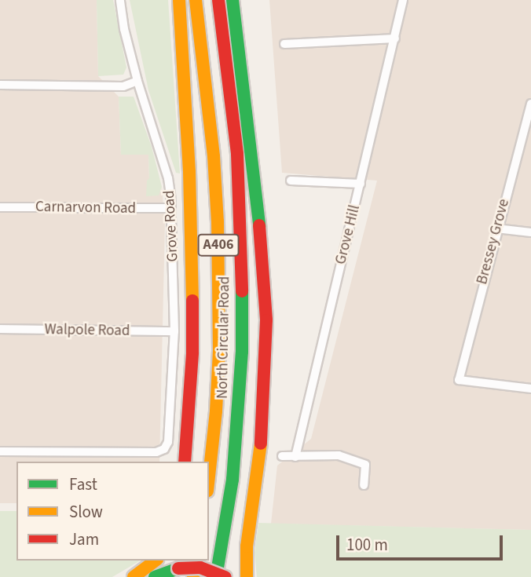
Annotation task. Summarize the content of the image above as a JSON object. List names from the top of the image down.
{
  "streets": {
    "main road": ["A406", "North Circular Road"],
    "street": [
      "Carnarvon Road",
      "Grove Road",
      "Grove Hill",
      "Bressey Grove",
      "Walpole Road"
    ]
  },
  "crossings": [
    ["Carnarvon Road", "Grove Road"],
    ["Grove Road", "Walpole Road"]
  ],
  "legend": ["Fast", "Slow", "Jam"],
  "scale_bar": "100 m"
}
